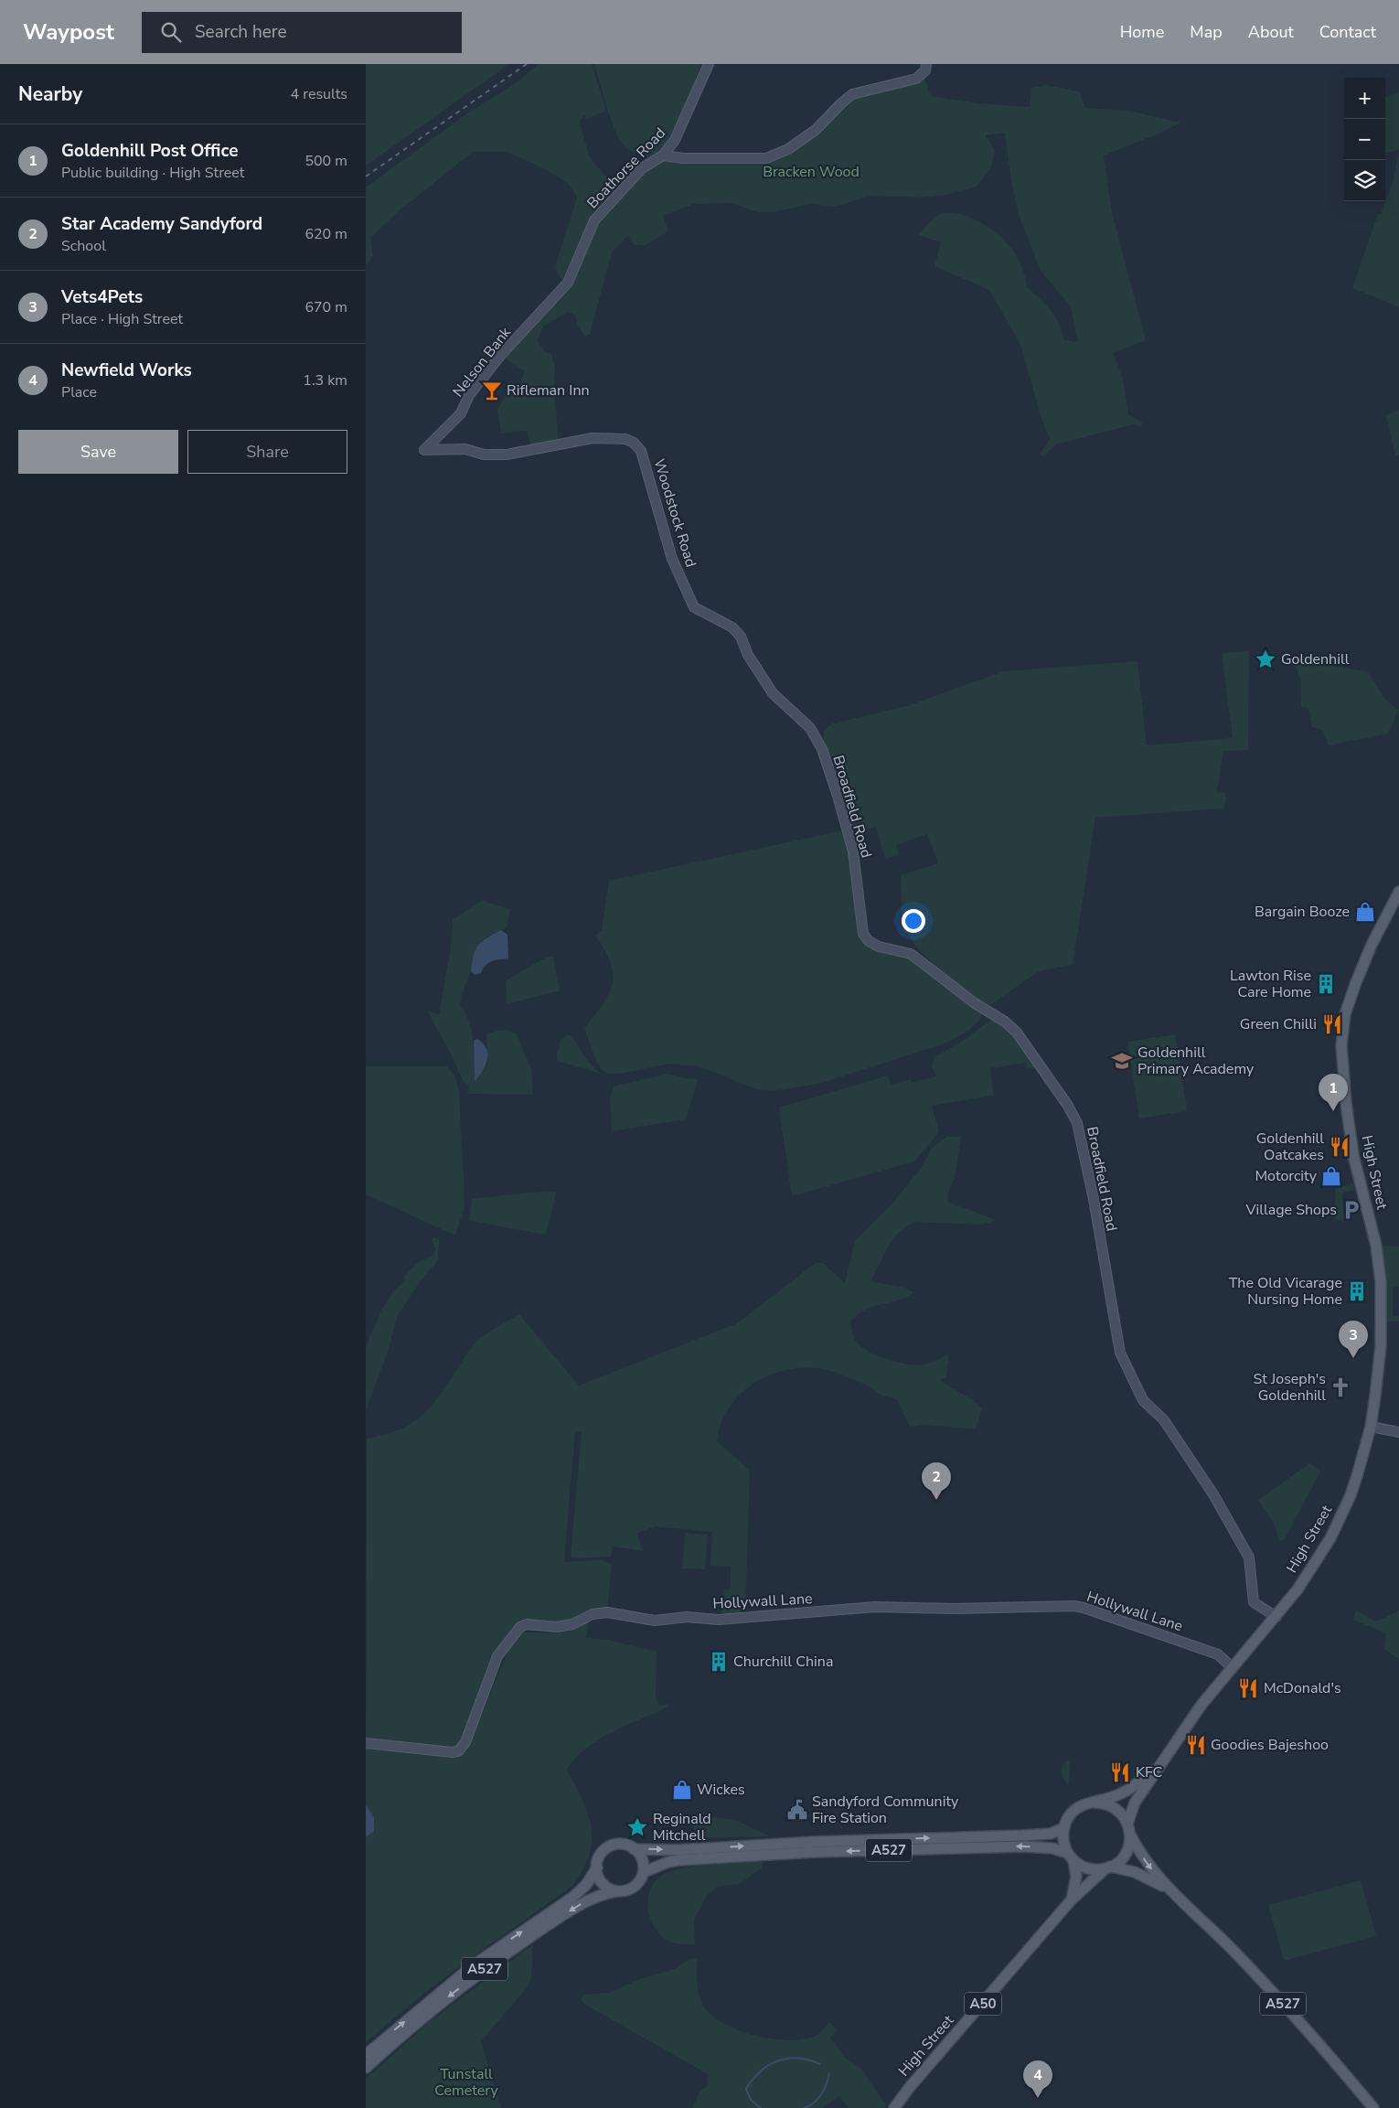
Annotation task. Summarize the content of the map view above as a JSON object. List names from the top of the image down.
{
  "streets": {
    "main road": ["High Street", "A527", "A50"],
    "street": [
      "Boathorse Road",
      "Nelson Bank",
      "Woodstock Road",
      "Broadfield Road",
      "Hollywall Lane"
    ]
  },
  "crossings": [
    ["Boathorse Road", "Nelson Bank"],
    ["Nelson Bank", "Woodstock Road"],
    ["Woodstock Road", "Broadfield Road"],
    ["Broadfield Road", "High Street"],
    ["Broadfield Road", "A50"],
    ["High Street", "A527"],
    ["High Street", "A50"],
    ["Hollywall Lane", "A50"],
    ["A527", "A50"]
  ],
  "parks": ["Bracken Wood", "Tunstall Cemetery"],
  "places": {
    "bar": ["Rifleman Inn"],
    "place": ["Goldenhill", "Reginald Mitchell"],
    "shop": ["Bargain Booze", "Motorcity", "Wickes"],
    "building": ["Lawton Rise Care Home", "The Old Vicarage Nursing Home", "Churchill China"],
    "restaurant": [
      "Green Chilli",
      "Goldenhill Oatcakes",
      "McDonald's",
      "Goodies Bajeshoo",
      "KFC"
    ],
    "school or university": ["Goldenhill Primary Academy"],
    "parking": ["Village Shops"],
    "church": ["St Joseph's Goldenhill"],
    "public building": ["Sandyford Community Fire Station"]
  },
  "page": {
    "header": "Waypost",
    "search": "Search here",
    "nav": [
      "Home",
      "Map",
      "About",
      "Contact"
    ],
    "heading": ["Nearby", "4 results"],
    "map_buttons": ["+", "−"],
    "list": [
      {
        "mark": "1",
        "name": "Goldenhill Post Office",
        "note": "Public building · High Street",
        "value": "500 m"
      },
      {
        "mark": "2",
        "name": "Star Academy Sandyford",
        "note": "School",
        "value": "620 m"
      },
      {
        "mark": "3",
        "name": "Vets4Pets",
        "note": "Place · High Street",
        "value": "670 m"
      },
      {
        "mark": "4",
        "name": "Newfield Works",
        "note": "Place",
        "value": "1.3 km"
      }
    ],
    "buttons": ["Save", "Share"],
    "pins": [
      "1",
      "3",
      "2",
      "4"
    ]
  }
}
